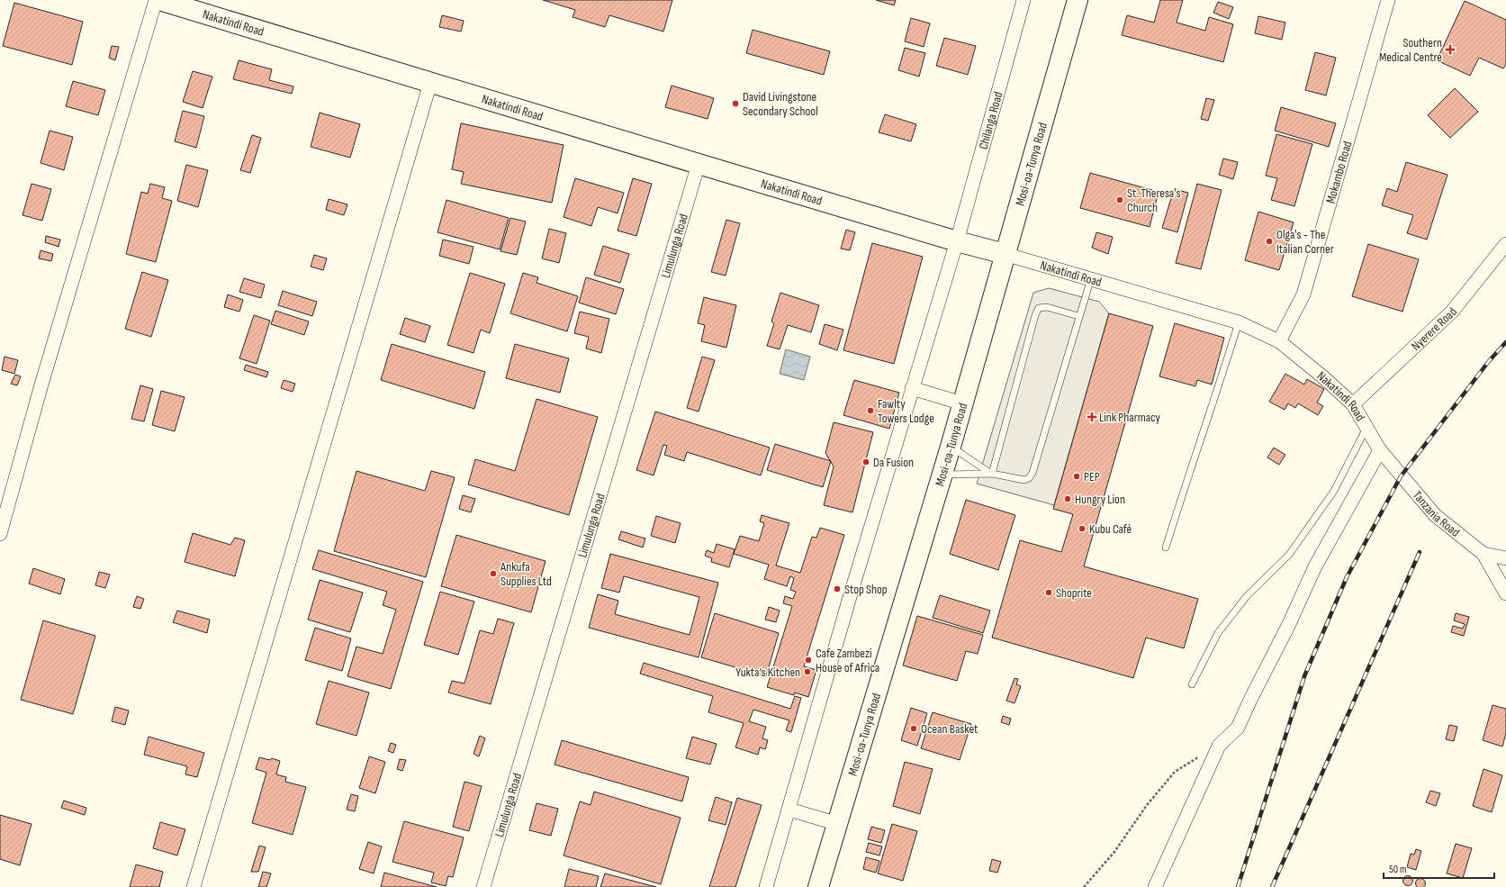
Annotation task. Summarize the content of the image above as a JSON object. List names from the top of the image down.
{
  "streets": {
    "highway": ["Nakatindi Road", "Mosi-oa-Tunya Road"],
    "street": [
      "Chilanga Road",
      "Mokambo Road",
      "Limulunga Road",
      "Nyerere Road",
      "Tanzania Road"
    ]
  },
  "crossings": [
    ["Nakatindi Road", "Chilanga Road"],
    ["Nakatindi Road", "Mosi-oa-Tunya Road"],
    ["Nakatindi Road", "Mokambo Road"],
    ["Nakatindi Road", "Limulunga Road"],
    ["Nakatindi Road", "Nyerere Road"],
    ["Nakatindi Road", "Tanzania Road"]
  ],
  "places": {
    "health": ["Southern Medical Centre", "Link Pharmacy"],
    "other": [
      "David Livingstone Secondary School",
      "St. Theresa's Church",
      "Olga's - The Italian Corner",
      "Fawlty Towers Lodge",
      "Da Fusion",
      "PEP",
      "Hungry Lion",
      "Kubu Café",
      "Ankufa Supplies Ltd",
      "Stop Shop",
      "Shoprite",
      "Cafe Zambezi House of Africa",
      "Yukta’s Kitchen",
      "Ocean Basket"
    ]
  },
  "scale_bar": "50 m"
}
